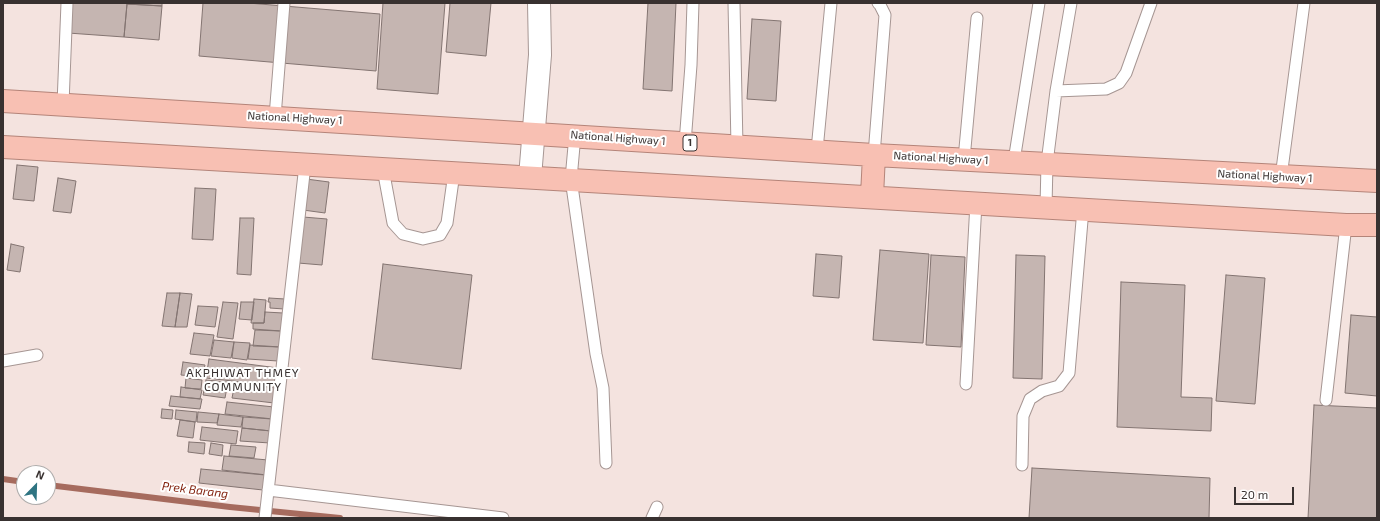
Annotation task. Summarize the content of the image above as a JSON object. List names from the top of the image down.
{
  "streets": {
    "highway": ["National Highway 1", "1"]
  },
  "districts": ["AKPHIWAT THMEY COMMUNITY"],
  "water": ["Prek Barang"],
  "scale_bar": "20 m",
  "north": "top right"
}
